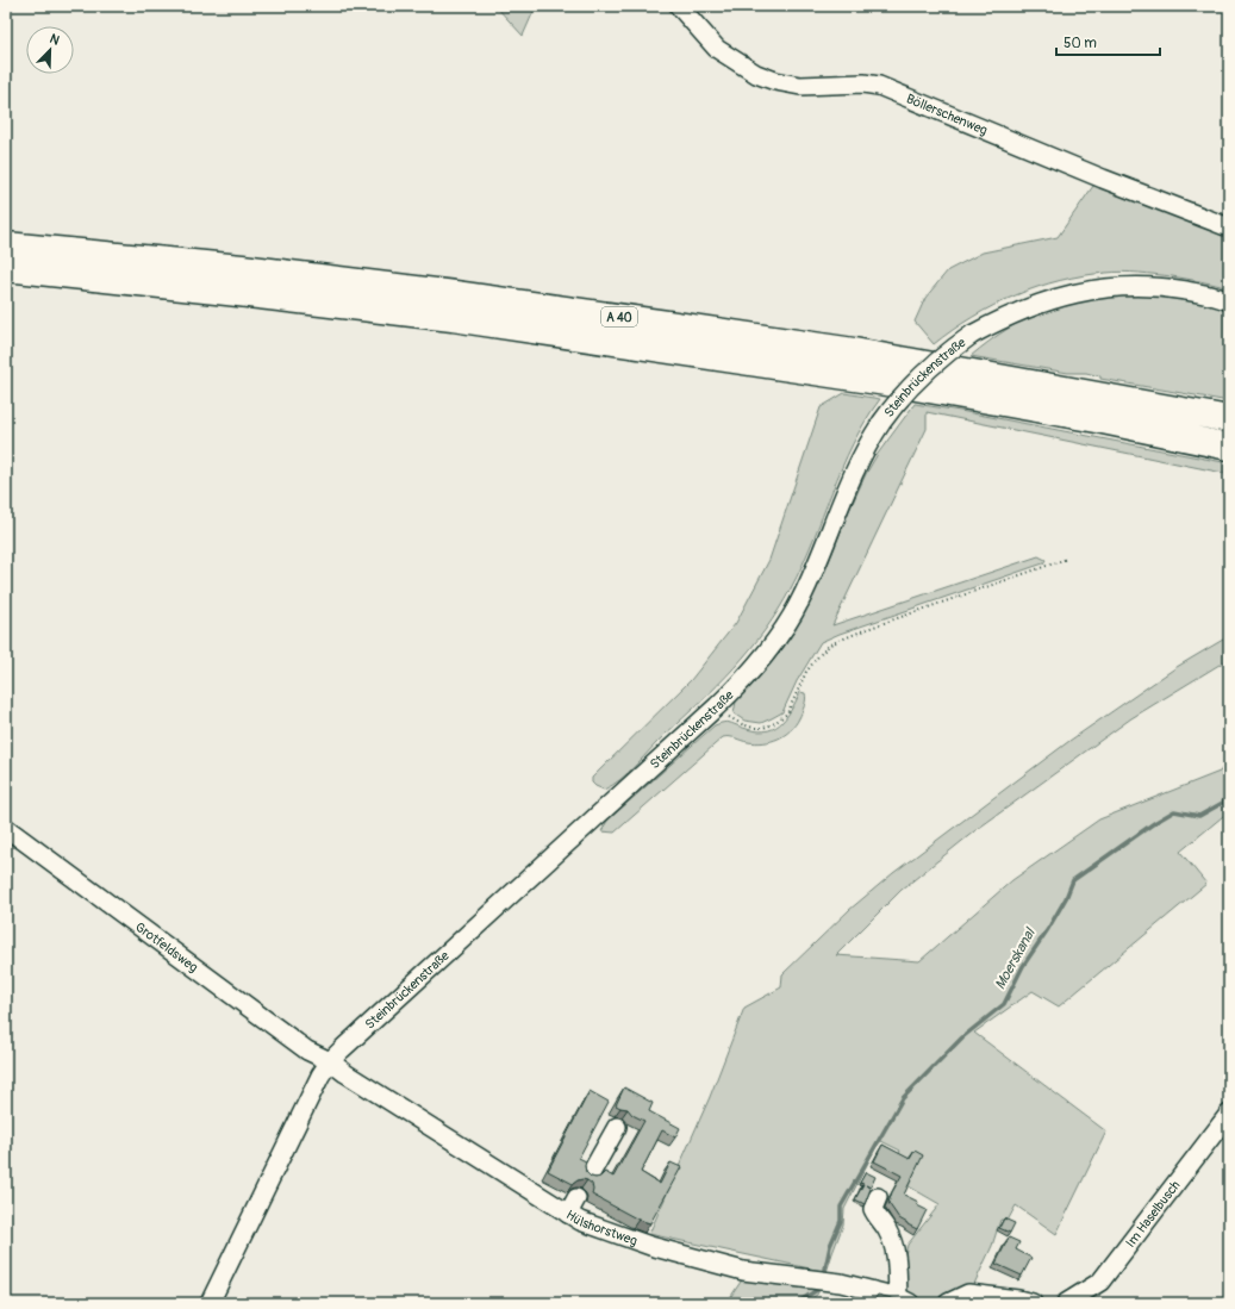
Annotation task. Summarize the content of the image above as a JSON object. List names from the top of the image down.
{
  "streets": {
    "highway": ["A 40"],
    "street": [
      "Böllerschenweg",
      "Steinbrückenstraße",
      "Grotfeldsweg",
      "Im Haselbusch",
      "Hülshorstweg"
    ]
  },
  "crossings": [
    ["Steinbrückenstraße", "Grotfeldsweg"],
    ["Steinbrückenstraße", "Hülshorstweg"],
    ["Grotfeldsweg", "Hülshorstweg"]
  ],
  "water": ["Moerskanal"],
  "scale_bar": "50 m",
  "north": "top right"
}
